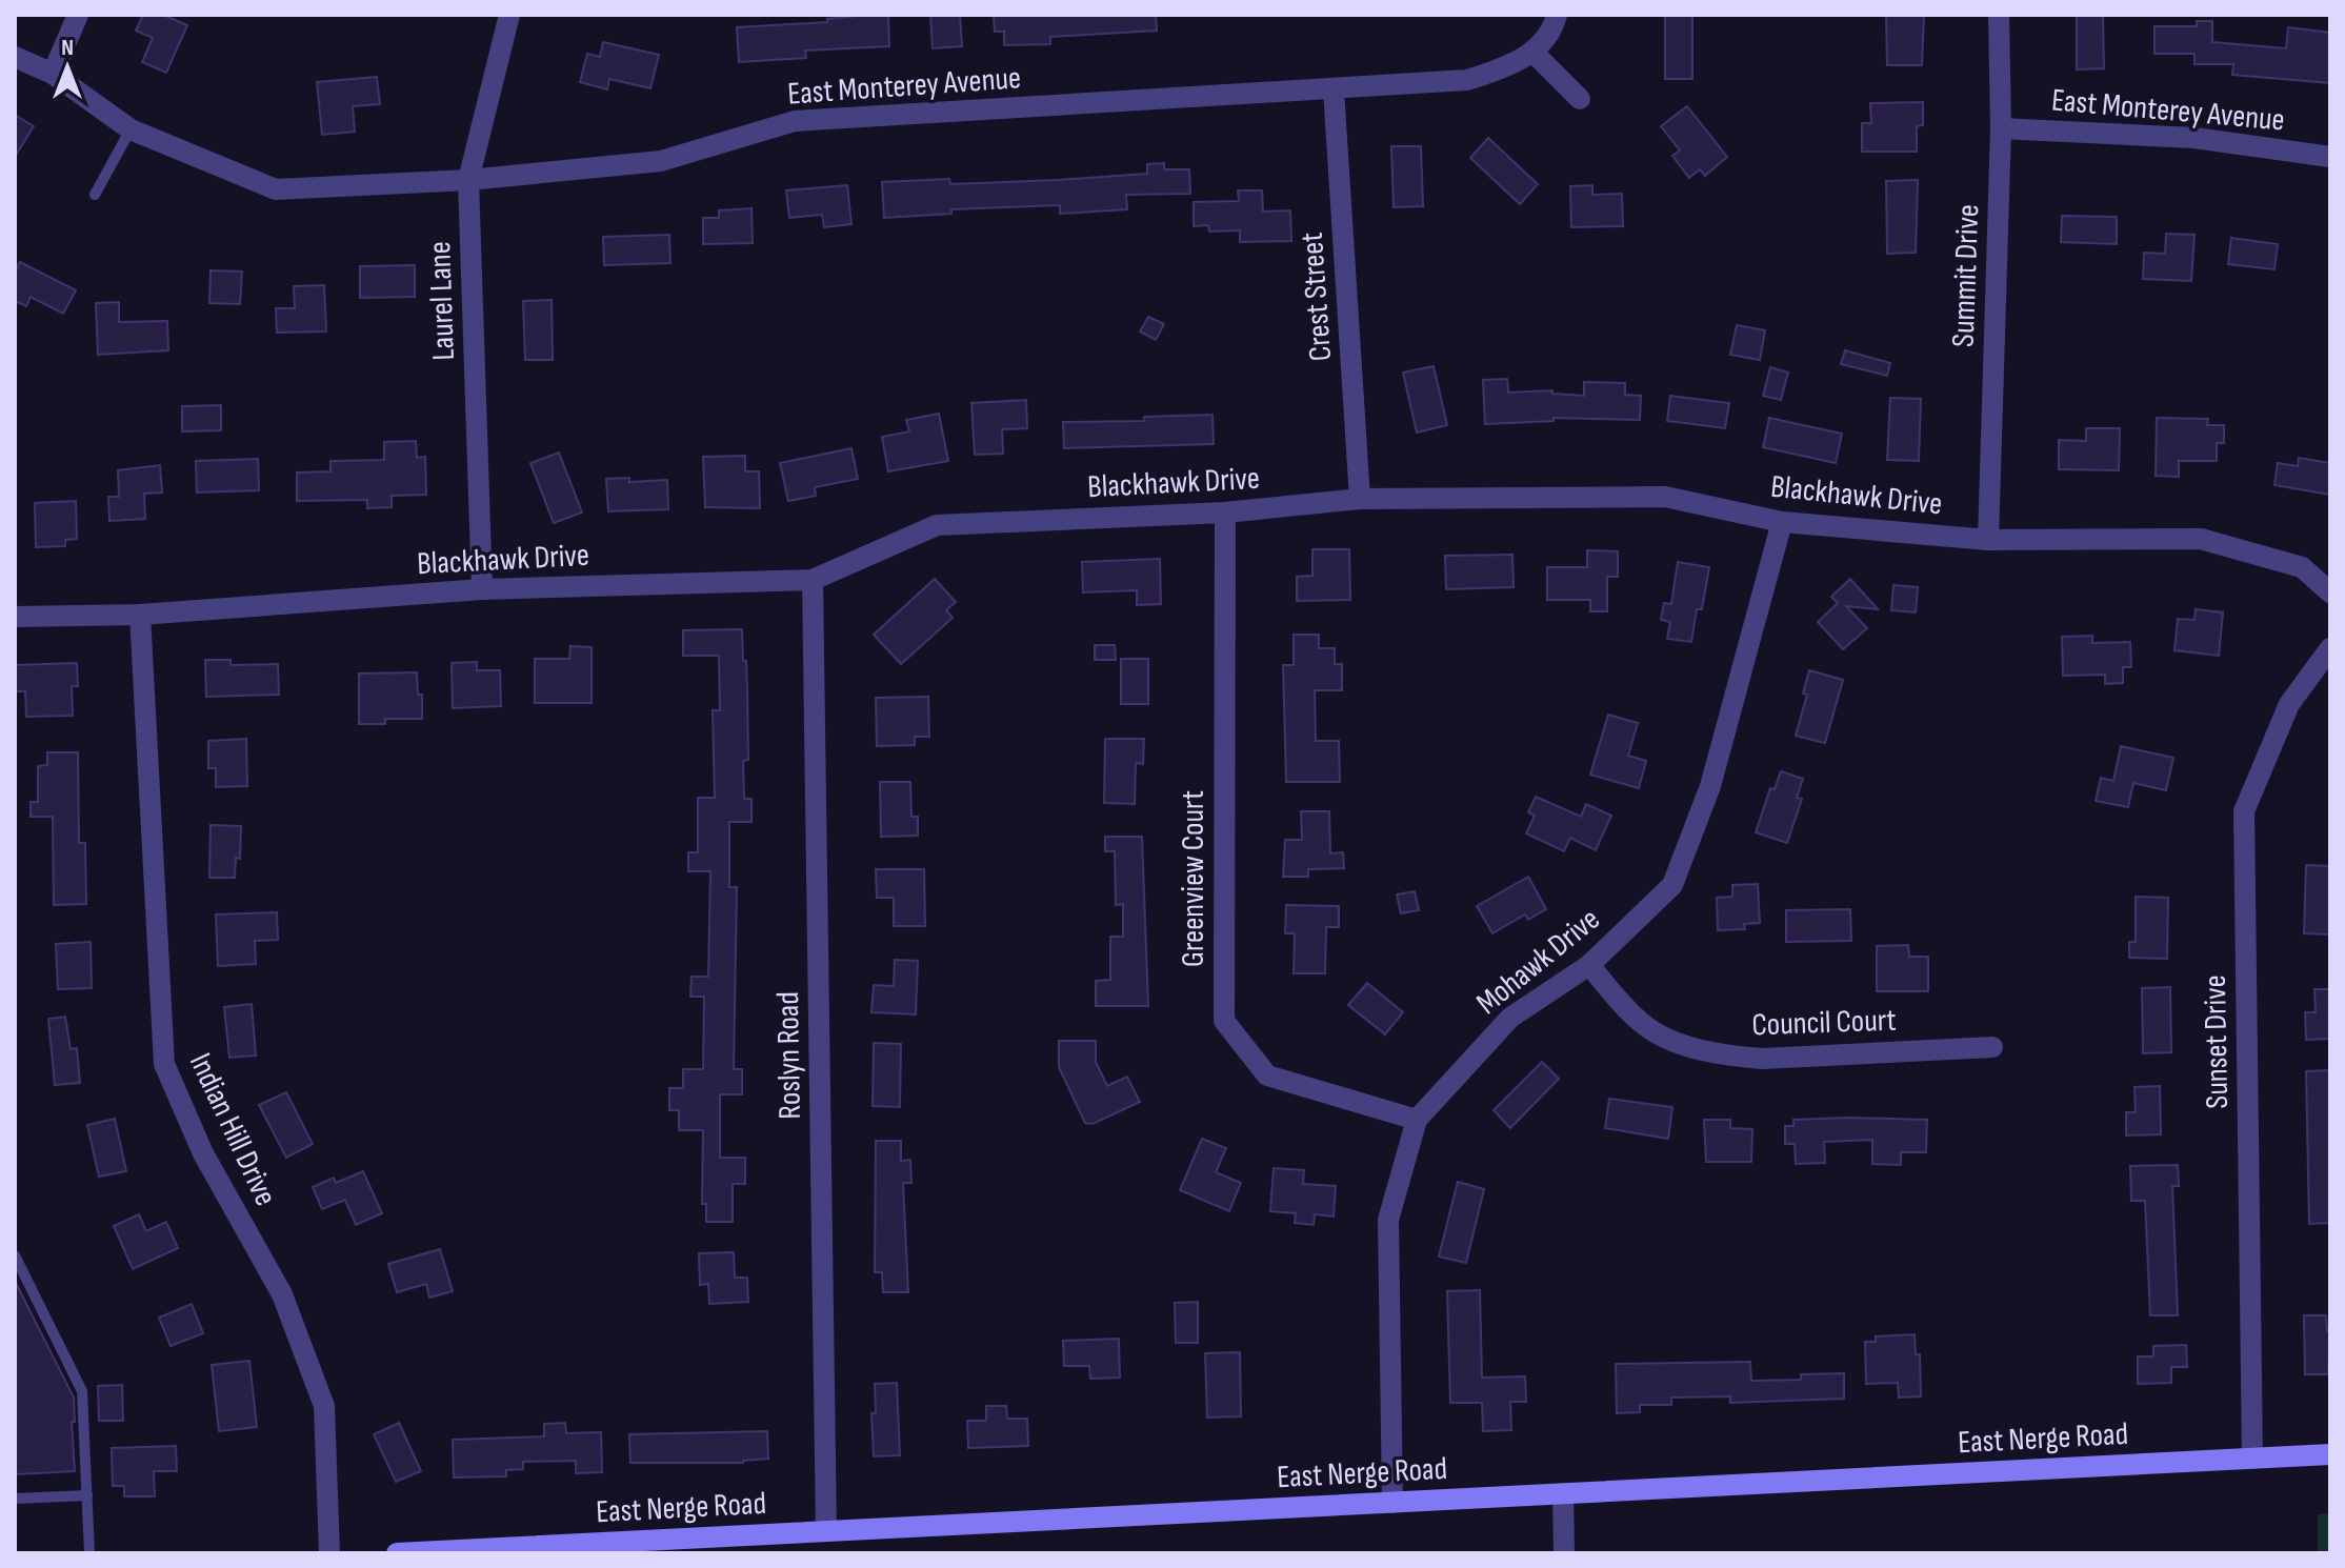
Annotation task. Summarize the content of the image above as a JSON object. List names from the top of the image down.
{
  "streets": {
    "main road": ["East Nerge Road"],
    "street": [
      "East Monterey Avenue",
      "Summit Drive",
      "Crest Street",
      "Laurel Lane",
      "Blackhawk Drive",
      "Greenview Court",
      "Mohawk Drive",
      "Council Court",
      "Sunset Drive",
      "Roslyn Road",
      "Indian Hill Drive"
    ]
  },
  "crossings": [
    ["East Monterey Avenue", "Summit Drive"],
    ["East Monterey Avenue", "Crest Street"],
    ["East Monterey Avenue", "Laurel Lane"],
    ["Summit Drive", "Blackhawk Drive"],
    ["Crest Street", "Blackhawk Drive"],
    ["Laurel Lane", "Blackhawk Drive"],
    ["Blackhawk Drive", "Greenview Court"],
    ["Blackhawk Drive", "Mohawk Drive"],
    ["Blackhawk Drive", "Roslyn Road"],
    ["Blackhawk Drive", "Indian Hill Drive"],
    ["Greenview Court", "Mohawk Drive"],
    ["Mohawk Drive", "Council Court"],
    ["Mohawk Drive", "East Nerge Road"],
    ["Sunset Drive", "East Nerge Road"],
    ["Roslyn Road", "East Nerge Road"]
  ],
  "north": "top"
}
